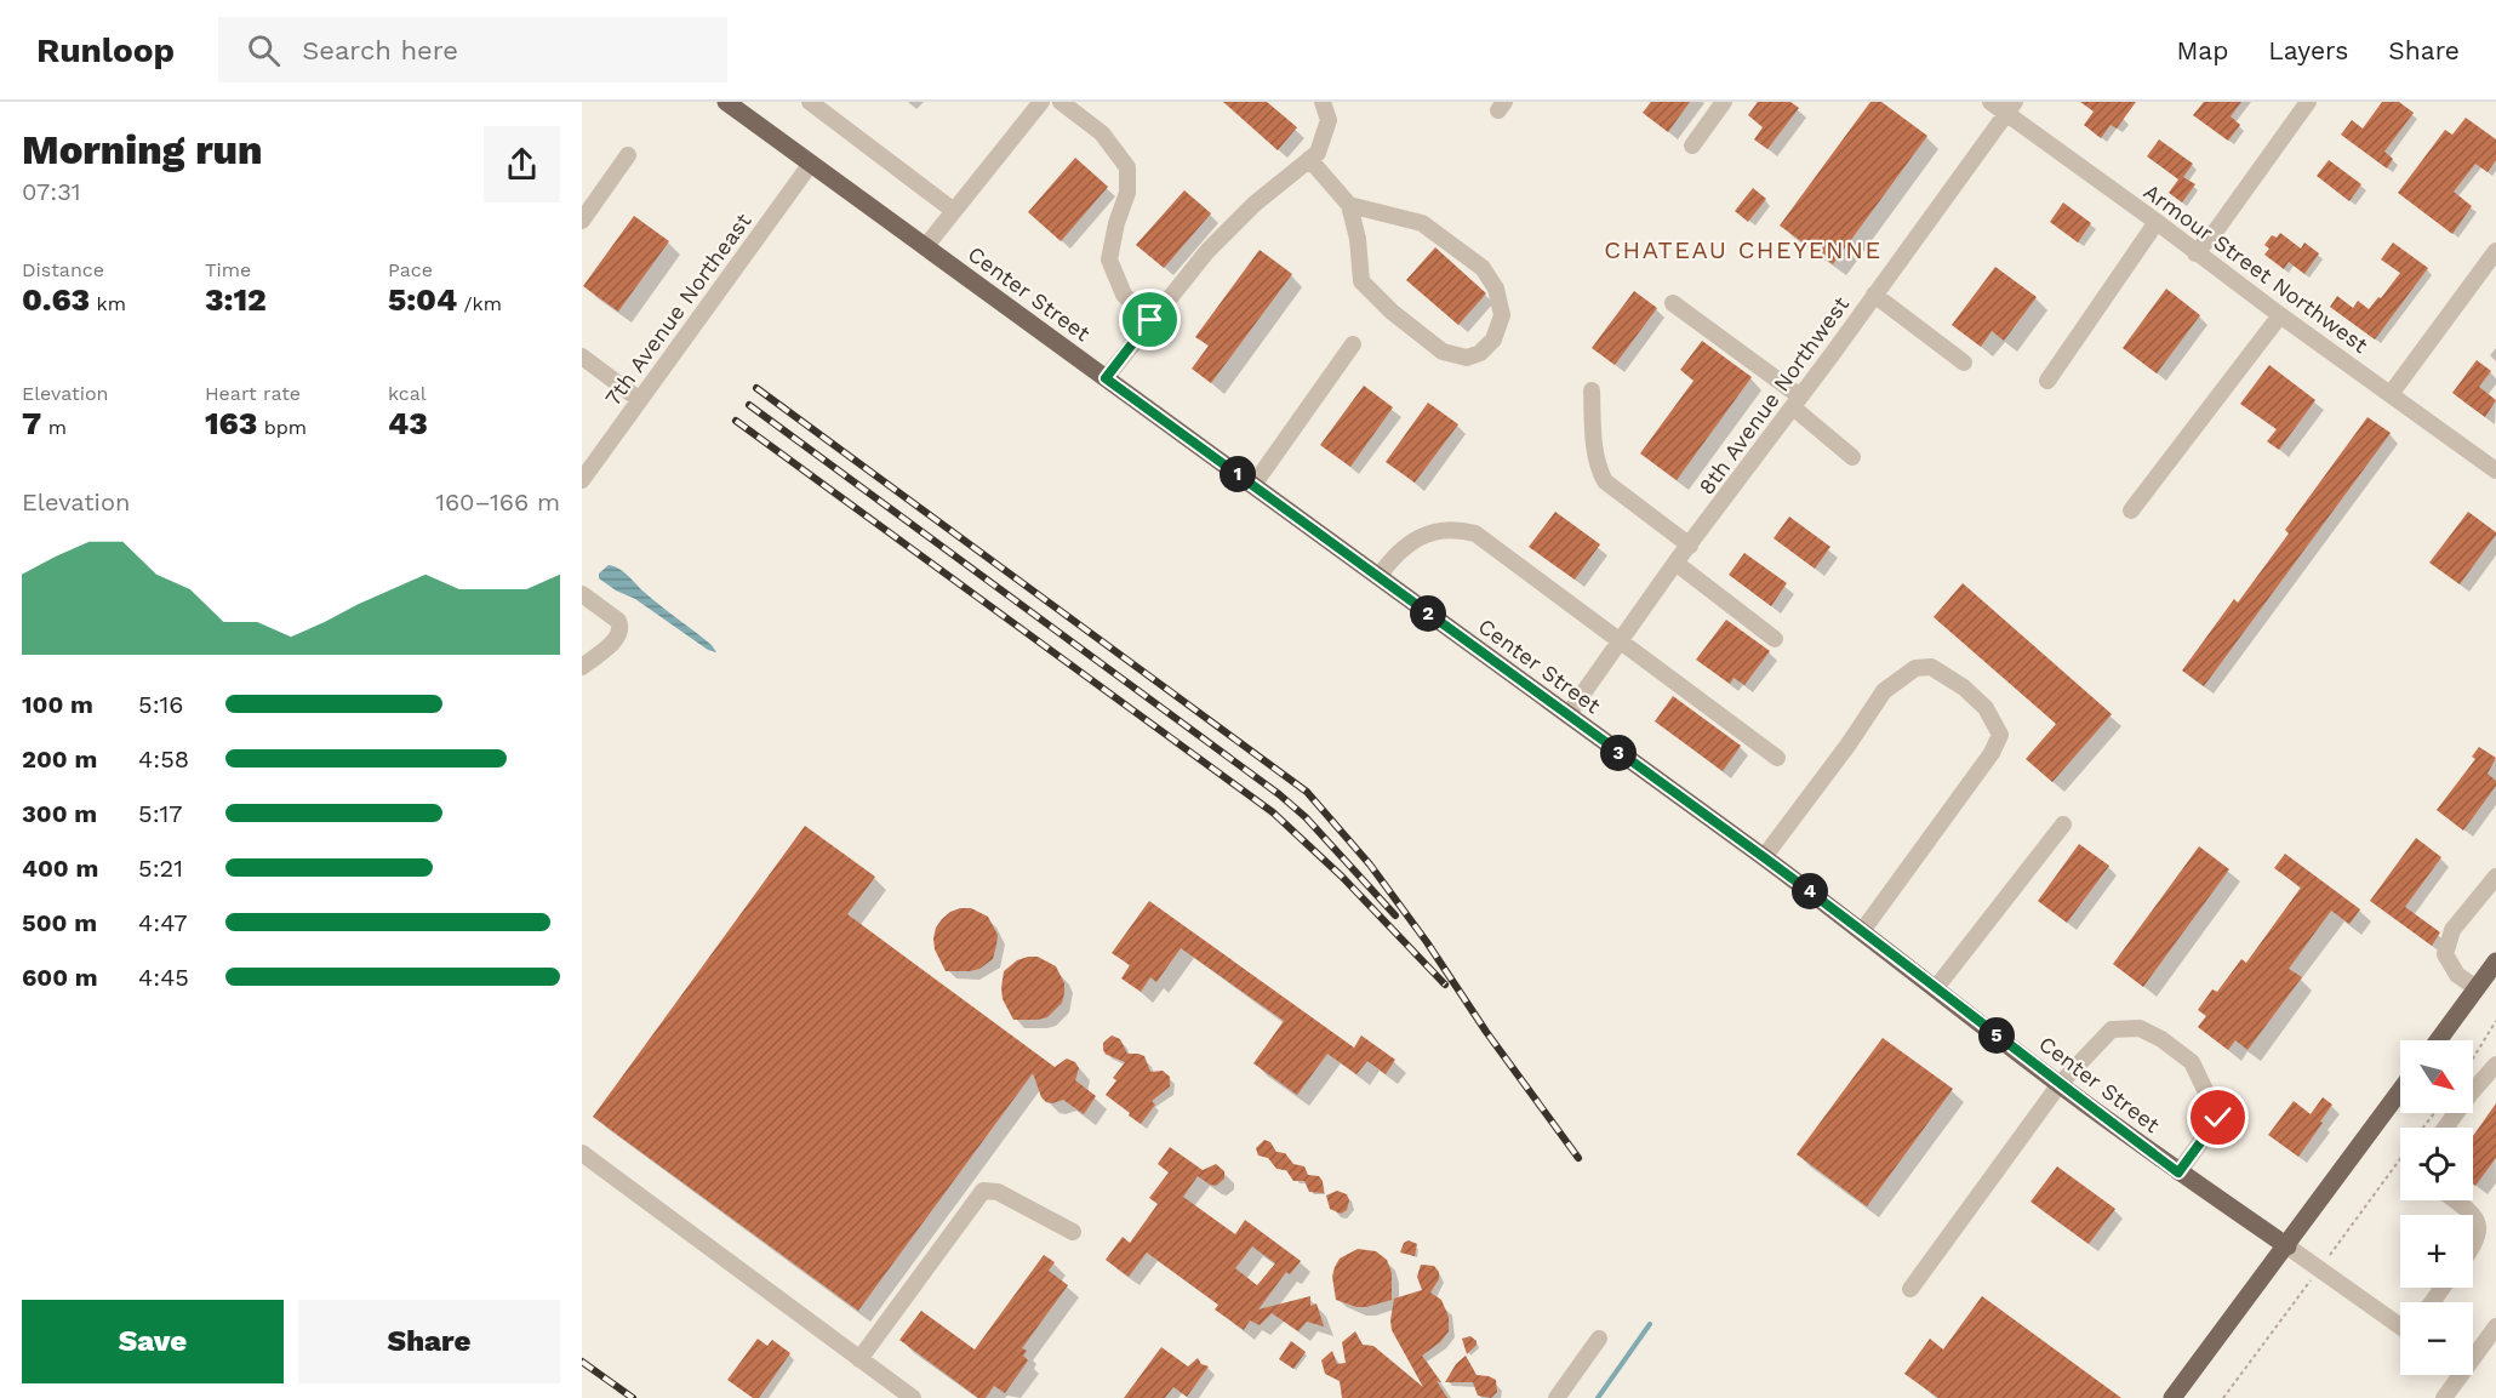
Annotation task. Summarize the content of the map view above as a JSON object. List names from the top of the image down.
{
  "streets": {
    "main road": ["Center Street"],
    "street": ["Armour Street Northwest", "7th Avenue Northeast", "8th Avenue Northwest"]
  },
  "crossings": [
    ["Armour Street Northwest", "8th Avenue Northwest"],
    ["Center Street", "7th Avenue Northeast"],
    ["Center Street", "8th Avenue Northwest"]
  ],
  "districts": ["CHATEAU CHEYENNE"],
  "north": "bottom right",
  "page": {
    "header": "Runloop",
    "search": "Search here",
    "nav": ["Map", "Layers", "Share"],
    "heading": ["Morning run", "07:31"],
    "stats": [
      ["Distance", "0.63 km"],
      ["Time", "3:12"],
      ["Pace", "5:04 /km"],
      ["Elevation", "7 m"],
      ["Heart rate", "163 bpm"],
      ["kcal", "43"]
    ],
    "pins": [
      "1",
      "2",
      "3",
      "4",
      "5"
    ],
    "chart": ["Elevation", "160–166 m"],
    "list": [
      {
        "name": "100 m",
        "note": "5:16"
      },
      {
        "name": "200 m",
        "note": "4:58"
      },
      {
        "name": "300 m",
        "note": "5:17"
      },
      {
        "name": "400 m",
        "note": "5:21"
      },
      {
        "name": "500 m",
        "note": "4:47"
      },
      {
        "name": "600 m",
        "note": "4:45"
      }
    ],
    "map_buttons": ["+", "−"],
    "buttons": ["Save", "Share"]
  }
}
